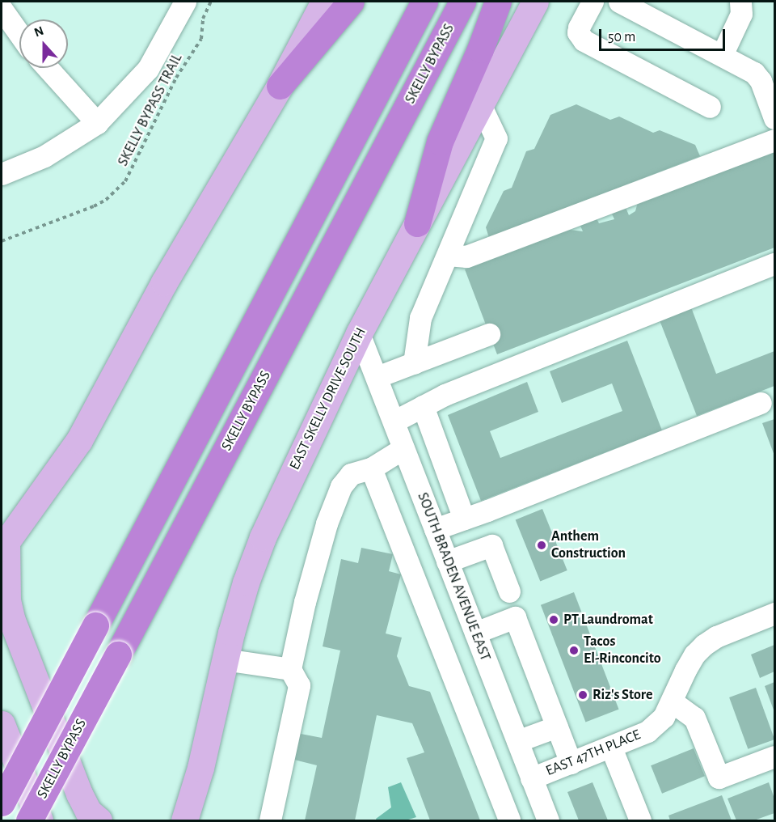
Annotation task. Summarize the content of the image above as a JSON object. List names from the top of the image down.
{
  "streets": {
    "highway": ["SKELLY BYPASS"],
    "main road": ["EAST SKELLY DRIVE SOUTH"],
    "street": ["SOUTH BRADEN AVENUE EAST", "EAST 47TH PLACE"],
    "path": ["SKELLY BYPASS TRAIL"]
  },
  "crossings": [
    ["EAST SKELLY DRIVE SOUTH", "SOUTH BRADEN AVENUE EAST"],
    ["SOUTH BRADEN AVENUE EAST", "EAST 47TH PLACE"]
  ],
  "places": [
    "Anthem Construction",
    "PT Laundromat",
    "Tacos El-Rinconcito",
    "Riz's Store"
  ],
  "scale_bar": "50 m",
  "north": "top"
}
